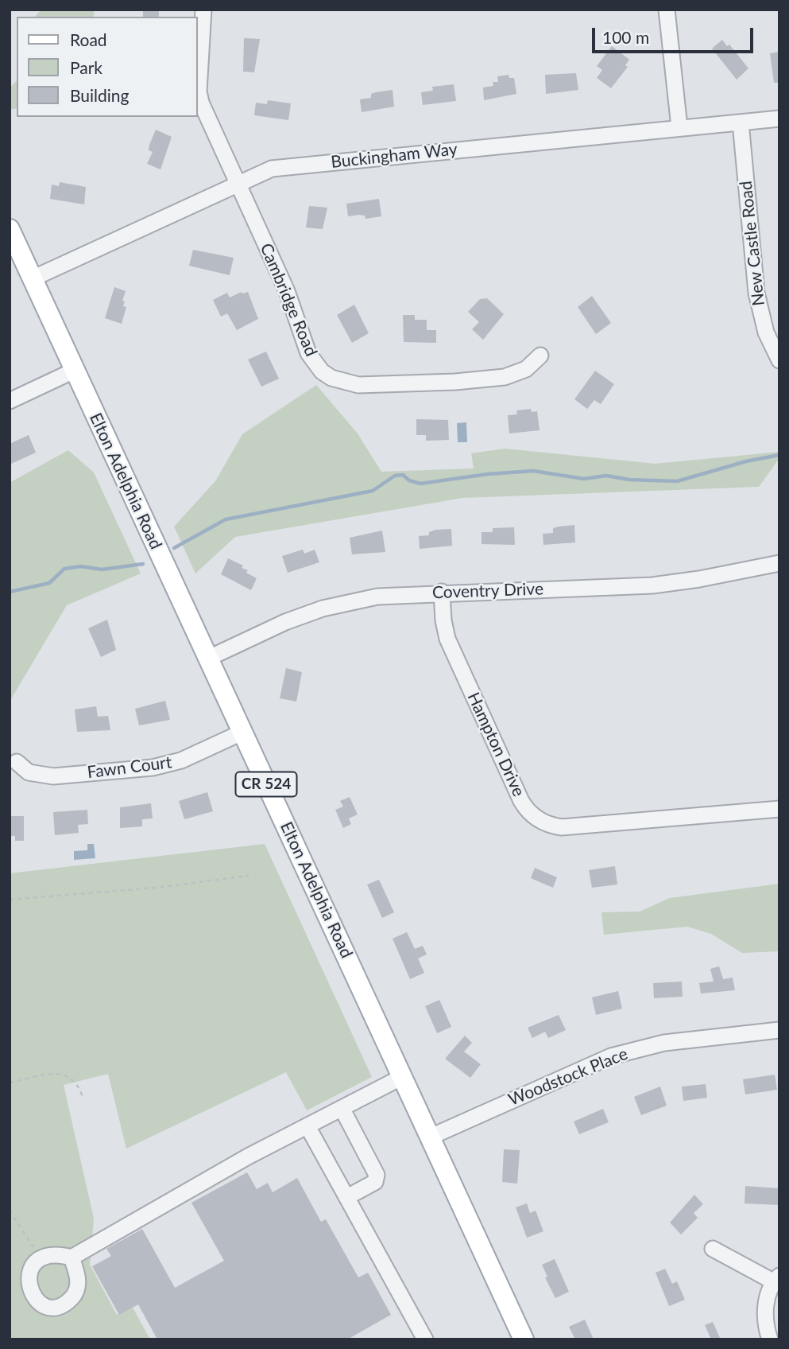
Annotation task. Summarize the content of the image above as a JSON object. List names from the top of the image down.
{
  "streets": {
    "main road": ["Elton Adelphia Road", "CR 524"],
    "street": [
      "Buckingham Way",
      "New Castle Road",
      "Cambridge Road",
      "Coventry Drive",
      "Hampton Drive",
      "Fawn Court",
      "Woodstock Place"
    ]
  },
  "crossings": [
    ["Buckingham Way", "New Castle Road"],
    ["Buckingham Way", "Cambridge Road"],
    ["Buckingham Way", "Elton Adelphia Road"],
    ["Elton Adelphia Road", "Coventry Drive"],
    ["Elton Adelphia Road", "Fawn Court"],
    ["Elton Adelphia Road", "Woodstock Place"],
    ["Coventry Drive", "Hampton Drive"]
  ],
  "legend": ["Road", "Park", "Building"],
  "scale_bar": "100 m"
}
